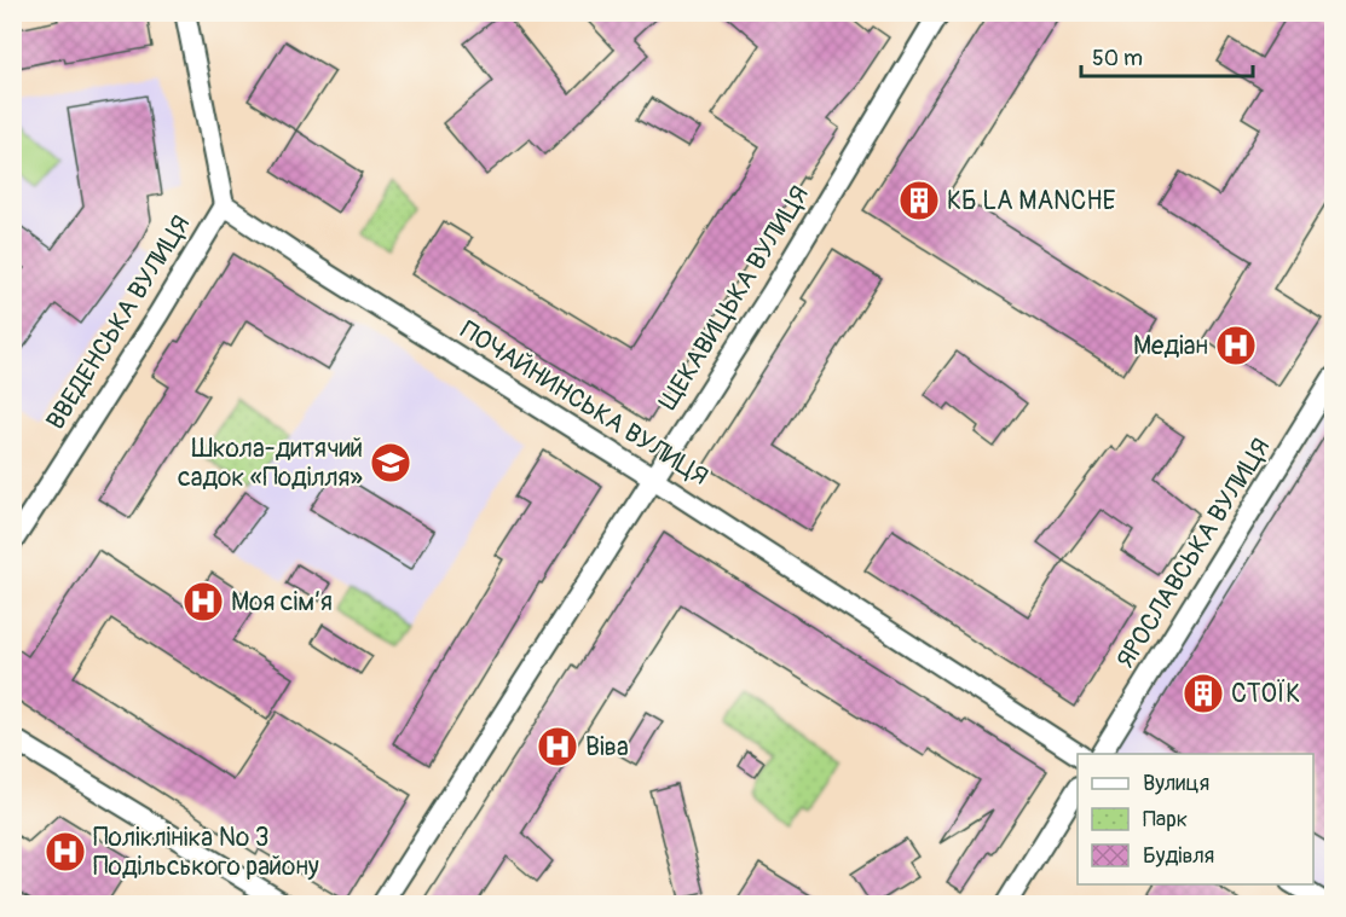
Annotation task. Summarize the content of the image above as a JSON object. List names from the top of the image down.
{
  "streets": {
    "street": [
      "ЩЕКАВИЦЬКА ВУЛИЦЯ",
      "ВВЕДЕНСЬКА ВУЛИЦЯ",
      "ПОЧАЙНИНСЬКА ВУЛИЦЯ",
      "ЯРОСЛАВСЬКА ВУЛИЦЯ"
    ]
  },
  "crossings": [
    ["ЩЕКАВИЦЬКА ВУЛИЦЯ", "ПОЧАЙНИНСЬКА ВУЛИЦЯ"],
    ["ВВЕДЕНСЬКА ВУЛИЦЯ", "ПОЧАЙНИНСЬКА ВУЛИЦЯ"]
  ],
  "places": {
    "building": ["КБ LA MANCHE", "СТОЇК"],
    "hospital": [
      "Медіан",
      "Моя сім’я",
      "Віва",
      "Поліклініка № 3 Подільського району"
    ],
    "school or university": ["Школа-дитячий садок «Поділля»"]
  },
  "legend": ["Вулиця", "Парк", "Будівля"],
  "scale_bar": "50 m"
}
